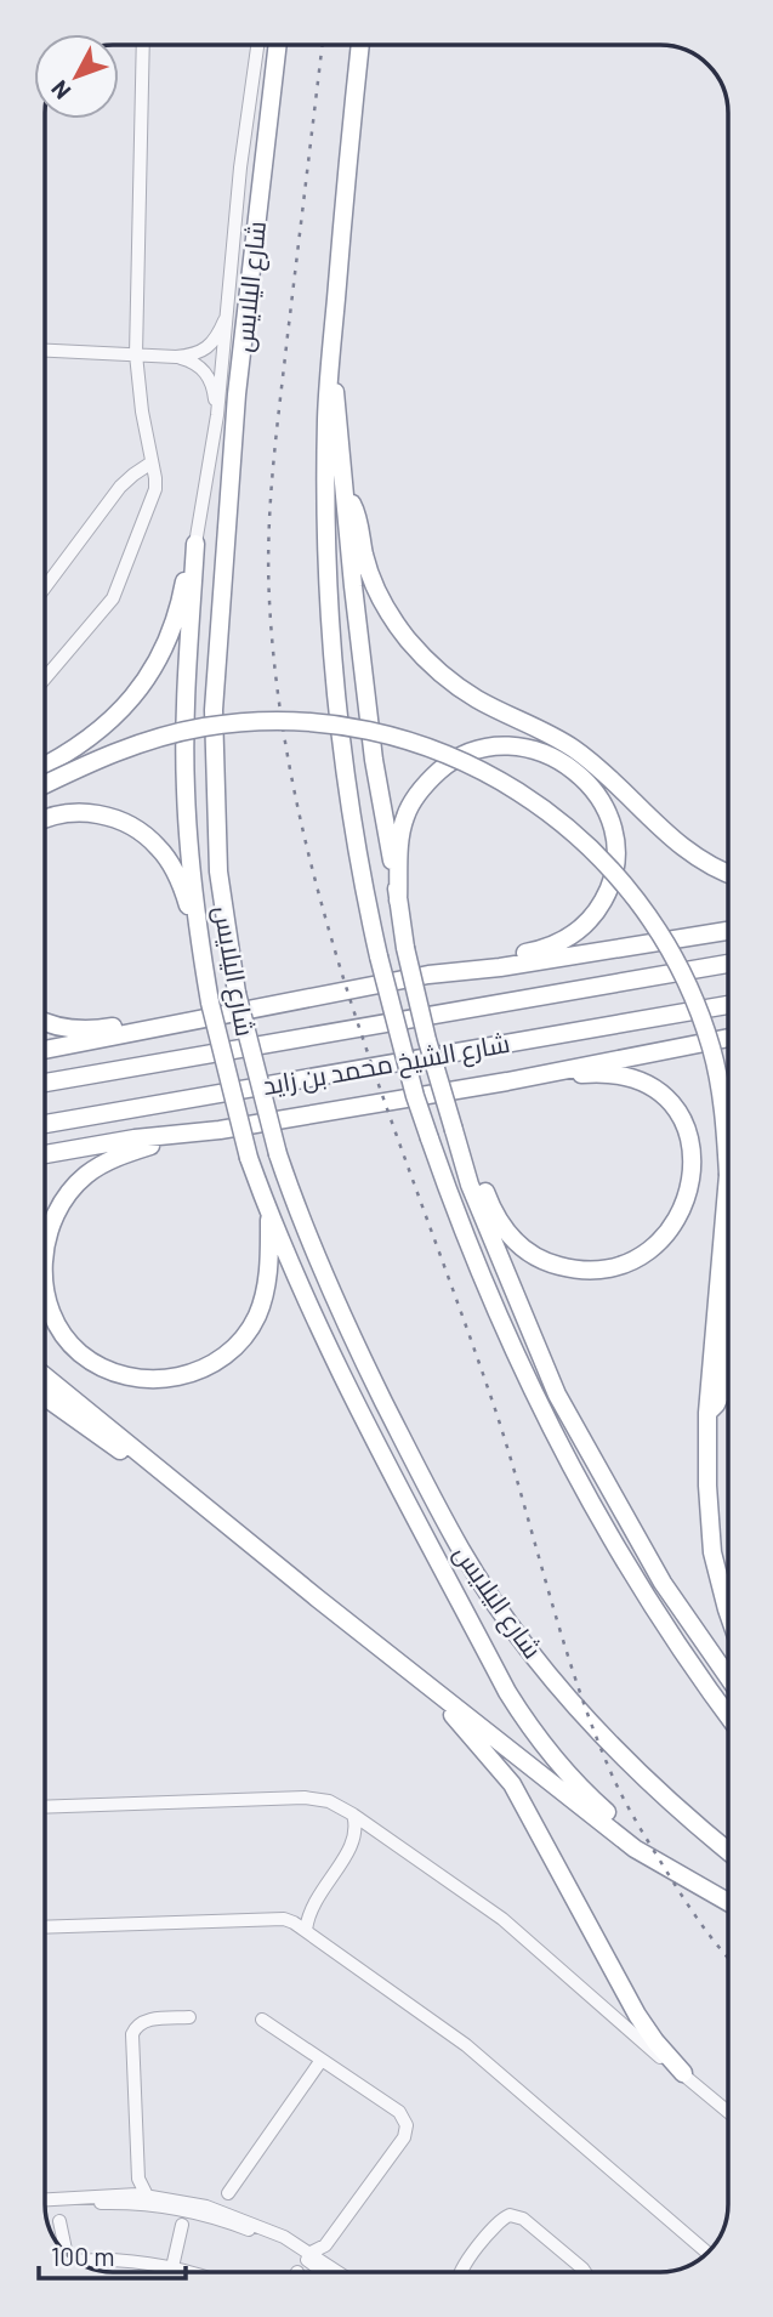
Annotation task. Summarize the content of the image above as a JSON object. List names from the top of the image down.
{
  "streets": {
    "highway": ["شارع اليلايس", "شارع الشيخ محمد بن زايد"]
  },
  "scale_bar": "100 m",
  "north": "bottom left"
}
